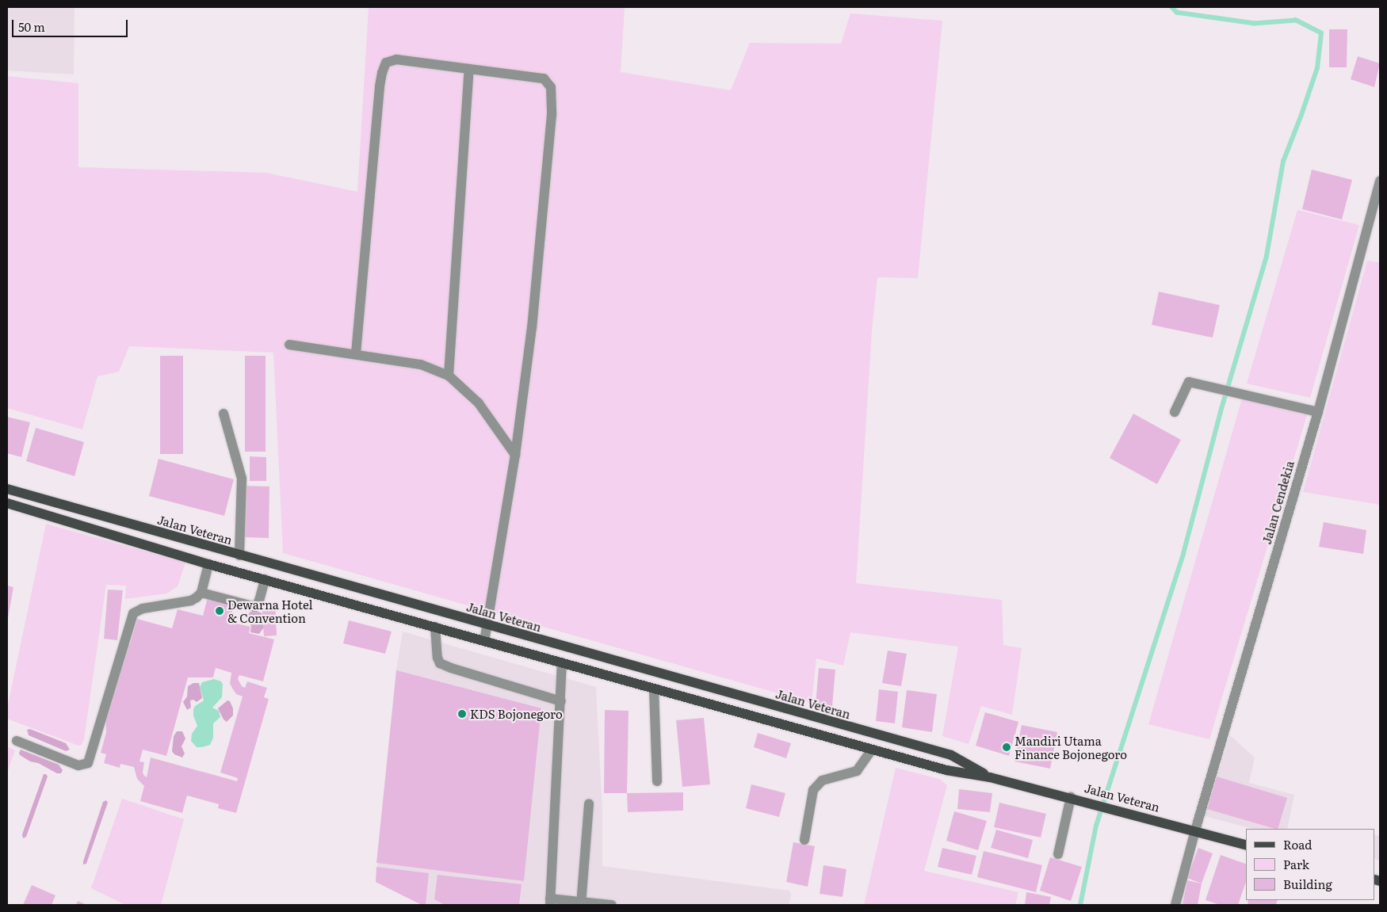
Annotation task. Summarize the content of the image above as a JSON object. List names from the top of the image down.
{
  "streets": {
    "main road": ["Jalan Veteran"],
    "street": ["Jalan Cendekia"]
  },
  "crossings": [
    ["Jalan Cendekia", "Jalan Veteran"]
  ],
  "places": ["Dewarna Hotel & Convention", "KDS Bojonegoro", "Mandiri Utama Finance Bojonegoro"],
  "legend": ["Road", "Park", "Building"],
  "scale_bar": "50 m"
}
